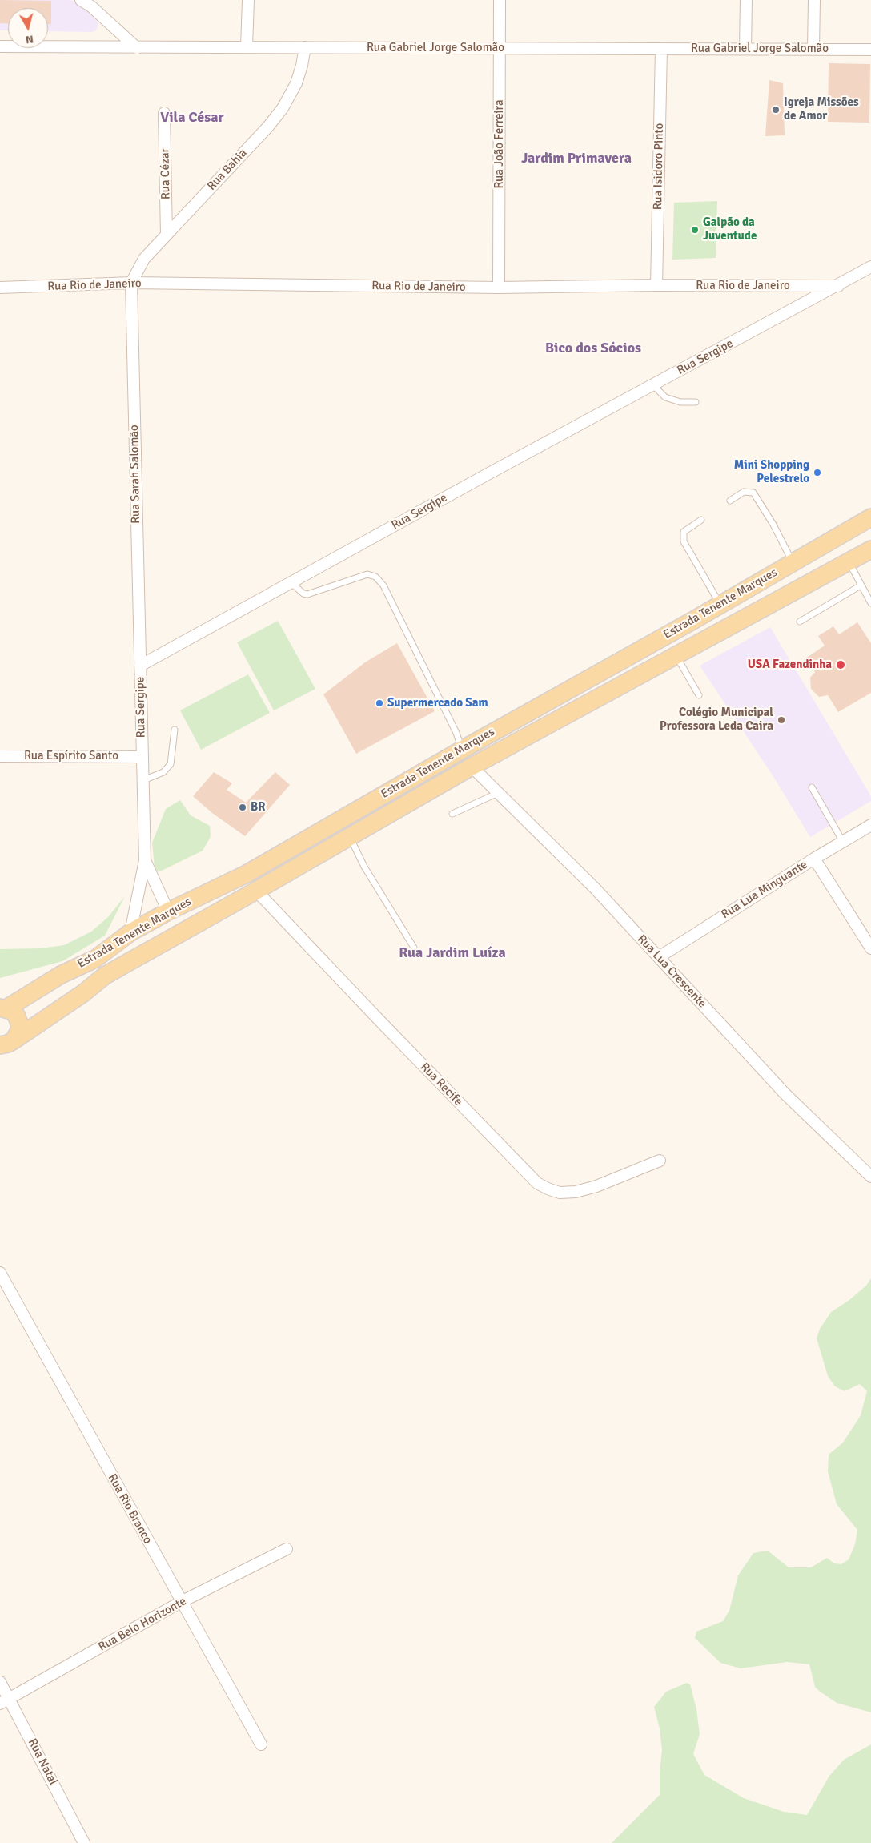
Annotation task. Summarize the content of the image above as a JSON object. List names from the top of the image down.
{
  "streets": {
    "main road": ["Estrada Tenente Marques"],
    "street": [
      "Rua Gabriel Jorge Salomão",
      "Rua João Ferreira",
      "Rua Isidoro Pinto",
      "Rua Bahia",
      "Rua Cézar",
      "Rua Rio de Janeiro",
      "Rua Sergipe",
      "Rua Sarah Salomão",
      "Rua Espírito Santo",
      "Rua Lua Minguante",
      "Rua Lua Crescente",
      "Rua Recife",
      "Rua Rio Branco",
      "Rua Belo Horizonte",
      "Rua Natal"
    ]
  },
  "crossings": [
    ["Rua Gabriel Jorge Salomão", "Rua João Ferreira"],
    ["Rua Gabriel Jorge Salomão", "Rua Isidoro Pinto"],
    ["Rua Gabriel Jorge Salomão", "Rua Bahia"],
    ["Rua João Ferreira", "Rua Rio de Janeiro"],
    ["Rua Isidoro Pinto", "Rua Rio de Janeiro"],
    ["Rua Bahia", "Rua Cézar"],
    ["Rua Bahia", "Rua Rio de Janeiro"],
    ["Rua Bahia", "Rua Sarah Salomão"],
    ["Rua Rio de Janeiro", "Rua Sergipe"],
    ["Rua Rio de Janeiro", "Rua Sarah Salomão"],
    ["Rua Sergipe", "Rua Sarah Salomão"],
    ["Rua Sergipe", "Estrada Tenente Marques"],
    ["Rua Sergipe", "Rua Espírito Santo"],
    ["Estrada Tenente Marques", "Rua Lua Crescente"],
    ["Estrada Tenente Marques", "Rua Recife"],
    ["Rua Lua Minguante", "Rua Lua Crescente"],
    ["Rua Rio Branco", "Rua Belo Horizonte"],
    ["Rua Belo Horizonte", "Rua Natal"]
  ],
  "districts": [
    "Vila César",
    "Jardim Primavera",
    "Bico dos Sócios",
    "Rua Jardim Luíza"
  ],
  "places": [
    "Igreja Missões de Amor",
    "Galpão da Juventude",
    "Mini Shopping Pelestrelo",
    "USA Fazendinha",
    "Supermercado Sam",
    "Colégio Municipal Professora Leda Caira",
    "BR"
  ],
  "north": "bottom"
}
